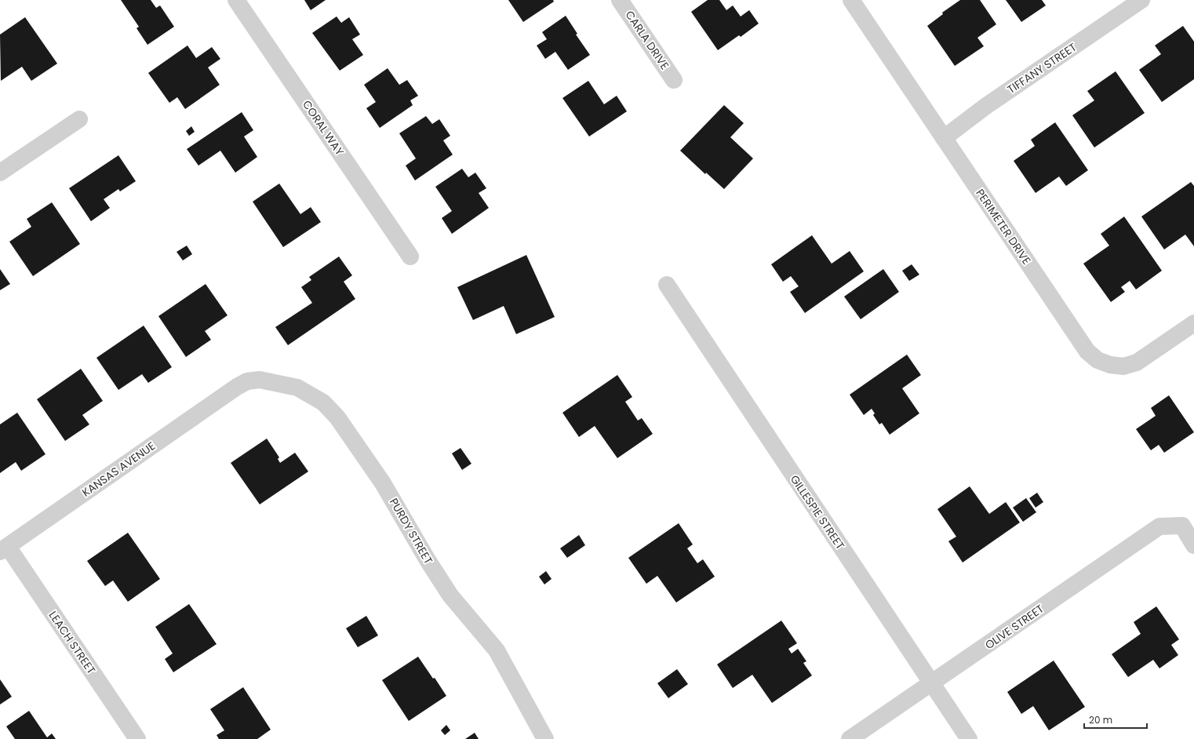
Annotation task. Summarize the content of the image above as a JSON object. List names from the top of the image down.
{
  "streets": {
    "street": [
      "CARLA DRIVE",
      "TIFFANY STREET",
      "CORAL WAY",
      "PERIMETER DRIVE",
      "KANSAS AVENUE",
      "GILLESPIE STREET",
      "PURDY STREET",
      "OLIVE STREET",
      "LEACH STREET"
    ]
  },
  "crossings": [
    ["TIFFANY STREET", "PERIMETER DRIVE"],
    ["KANSAS AVENUE", "PURDY STREET"],
    ["KANSAS AVENUE", "LEACH STREET"],
    ["GILLESPIE STREET", "OLIVE STREET"]
  ],
  "scale_bar": "20 m"
}
